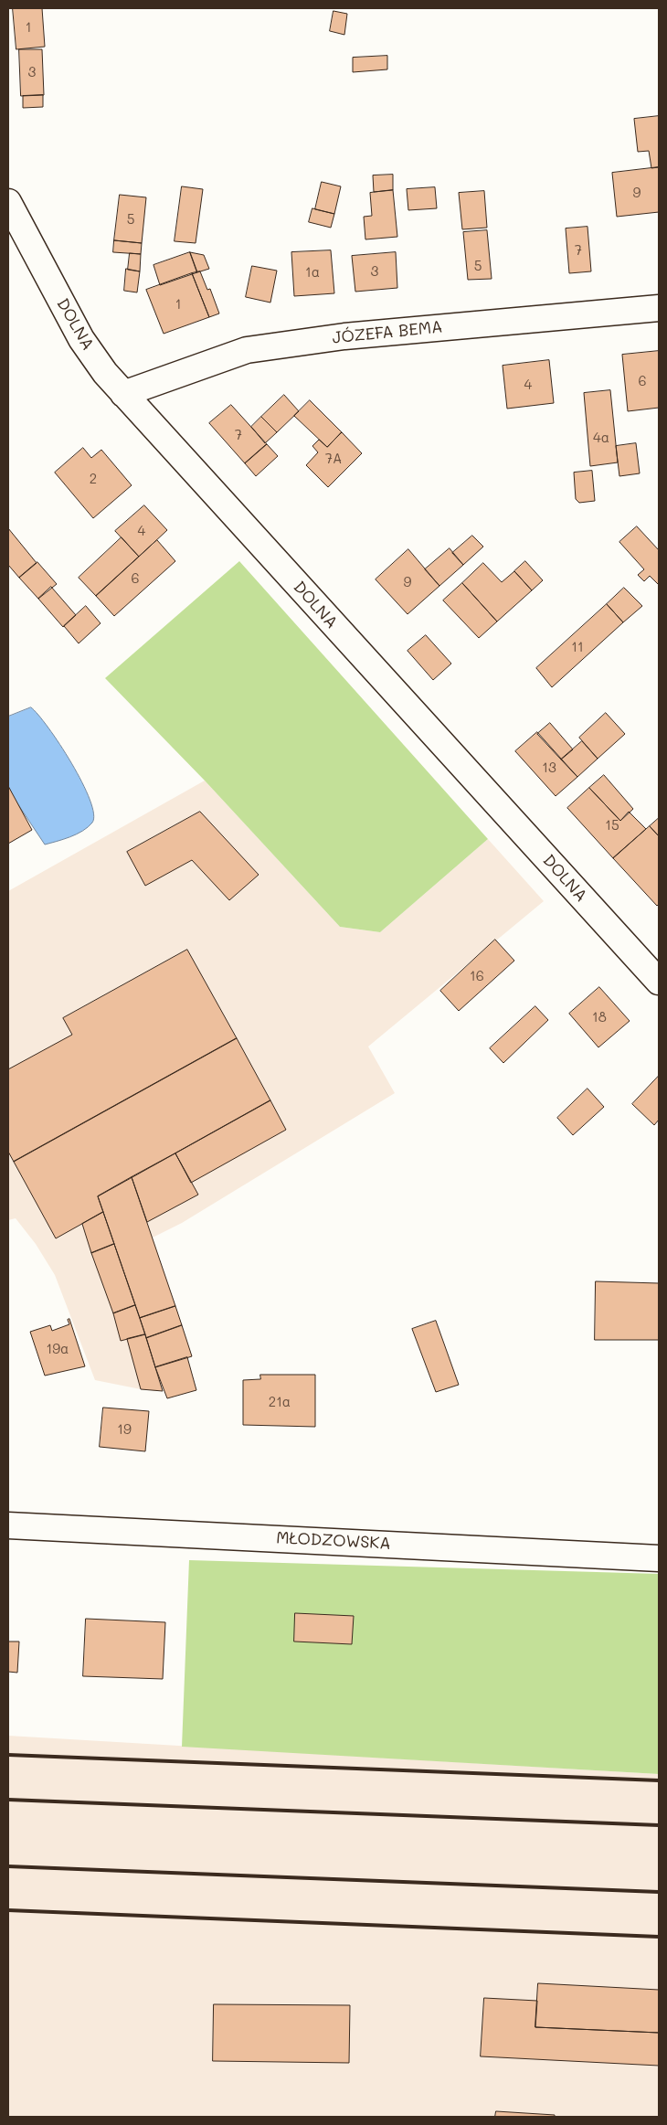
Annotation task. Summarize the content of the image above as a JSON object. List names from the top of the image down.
{
  "streets": {
    "street": ["DOLNA", "JÓZEFA BEMA", "MŁODZOWSKA"]
  },
  "crossings": [
    ["DOLNA", "JÓZEFA BEMA"]
  ],
  "house_numbers": [
    "1",
    "3",
    "9",
    "5",
    "7",
    "5",
    "3",
    "1a",
    "1",
    "6",
    "4",
    "7",
    "4a",
    "7A",
    "2",
    "4",
    "6",
    "9",
    "11",
    "13",
    "15",
    "16",
    "18",
    "19a",
    "21a",
    "19"
  ]
}
